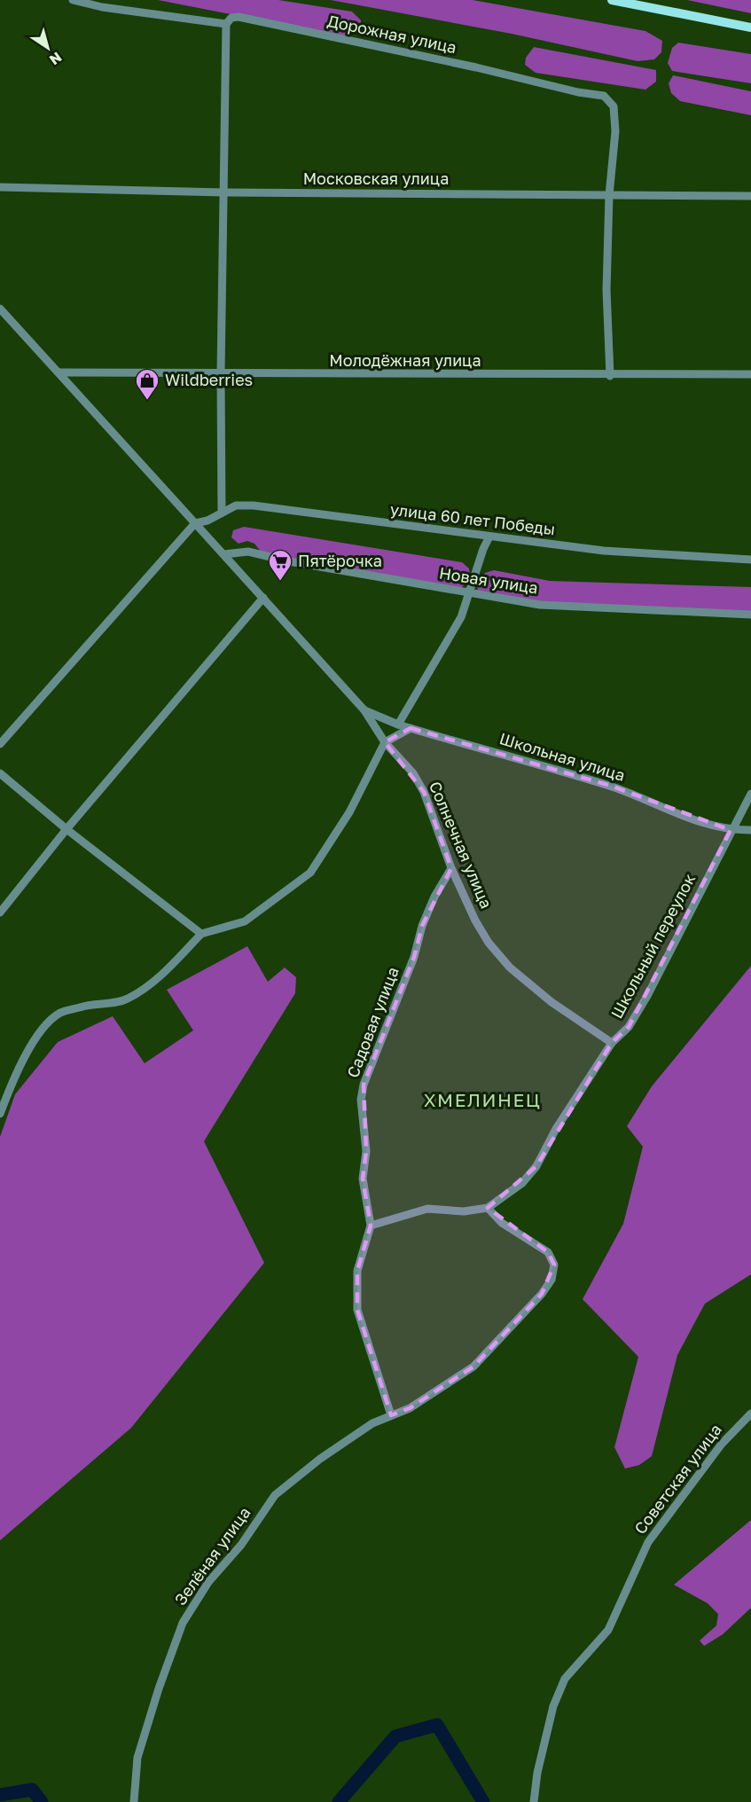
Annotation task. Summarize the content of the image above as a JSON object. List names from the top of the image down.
{
  "streets": {
    "street": [
      "Дорожная улица",
      "Московская улица",
      "Молодёжная улица",
      "улица 60 лет Победы",
      "Новая улица",
      "Школьная улица",
      "Солнечная улица",
      "Школьный переулок",
      "Садовая улица",
      "Советская улица",
      "Зелёная улица"
    ]
  },
  "crossings": [
    ["Дорожная улица", "Московская улица"],
    ["Дорожная улица", "Молодёжная улица"],
    ["Молодёжная улица", "Солнечная улица"],
    ["улица 60 лет Победы", "Солнечная улица"],
    ["Новая улица", "Солнечная улица"],
    ["Школьная улица", "Солнечная улица"],
    ["Школьная улица", "Школьный переулок"],
    ["Солнечная улица", "Школьный переулок"],
    ["Солнечная улица", "Садовая улица"],
    ["Школьный переулок", "Садовая улица"],
    ["Школьный переулок", "Зелёная улица"]
  ],
  "districts": ["ХМЕЛИНЕЦ"],
  "places": {
    "shop": ["Wildberries"],
    "supermarket": ["Пятёрочка"]
  },
  "north": "bottom right"
}
